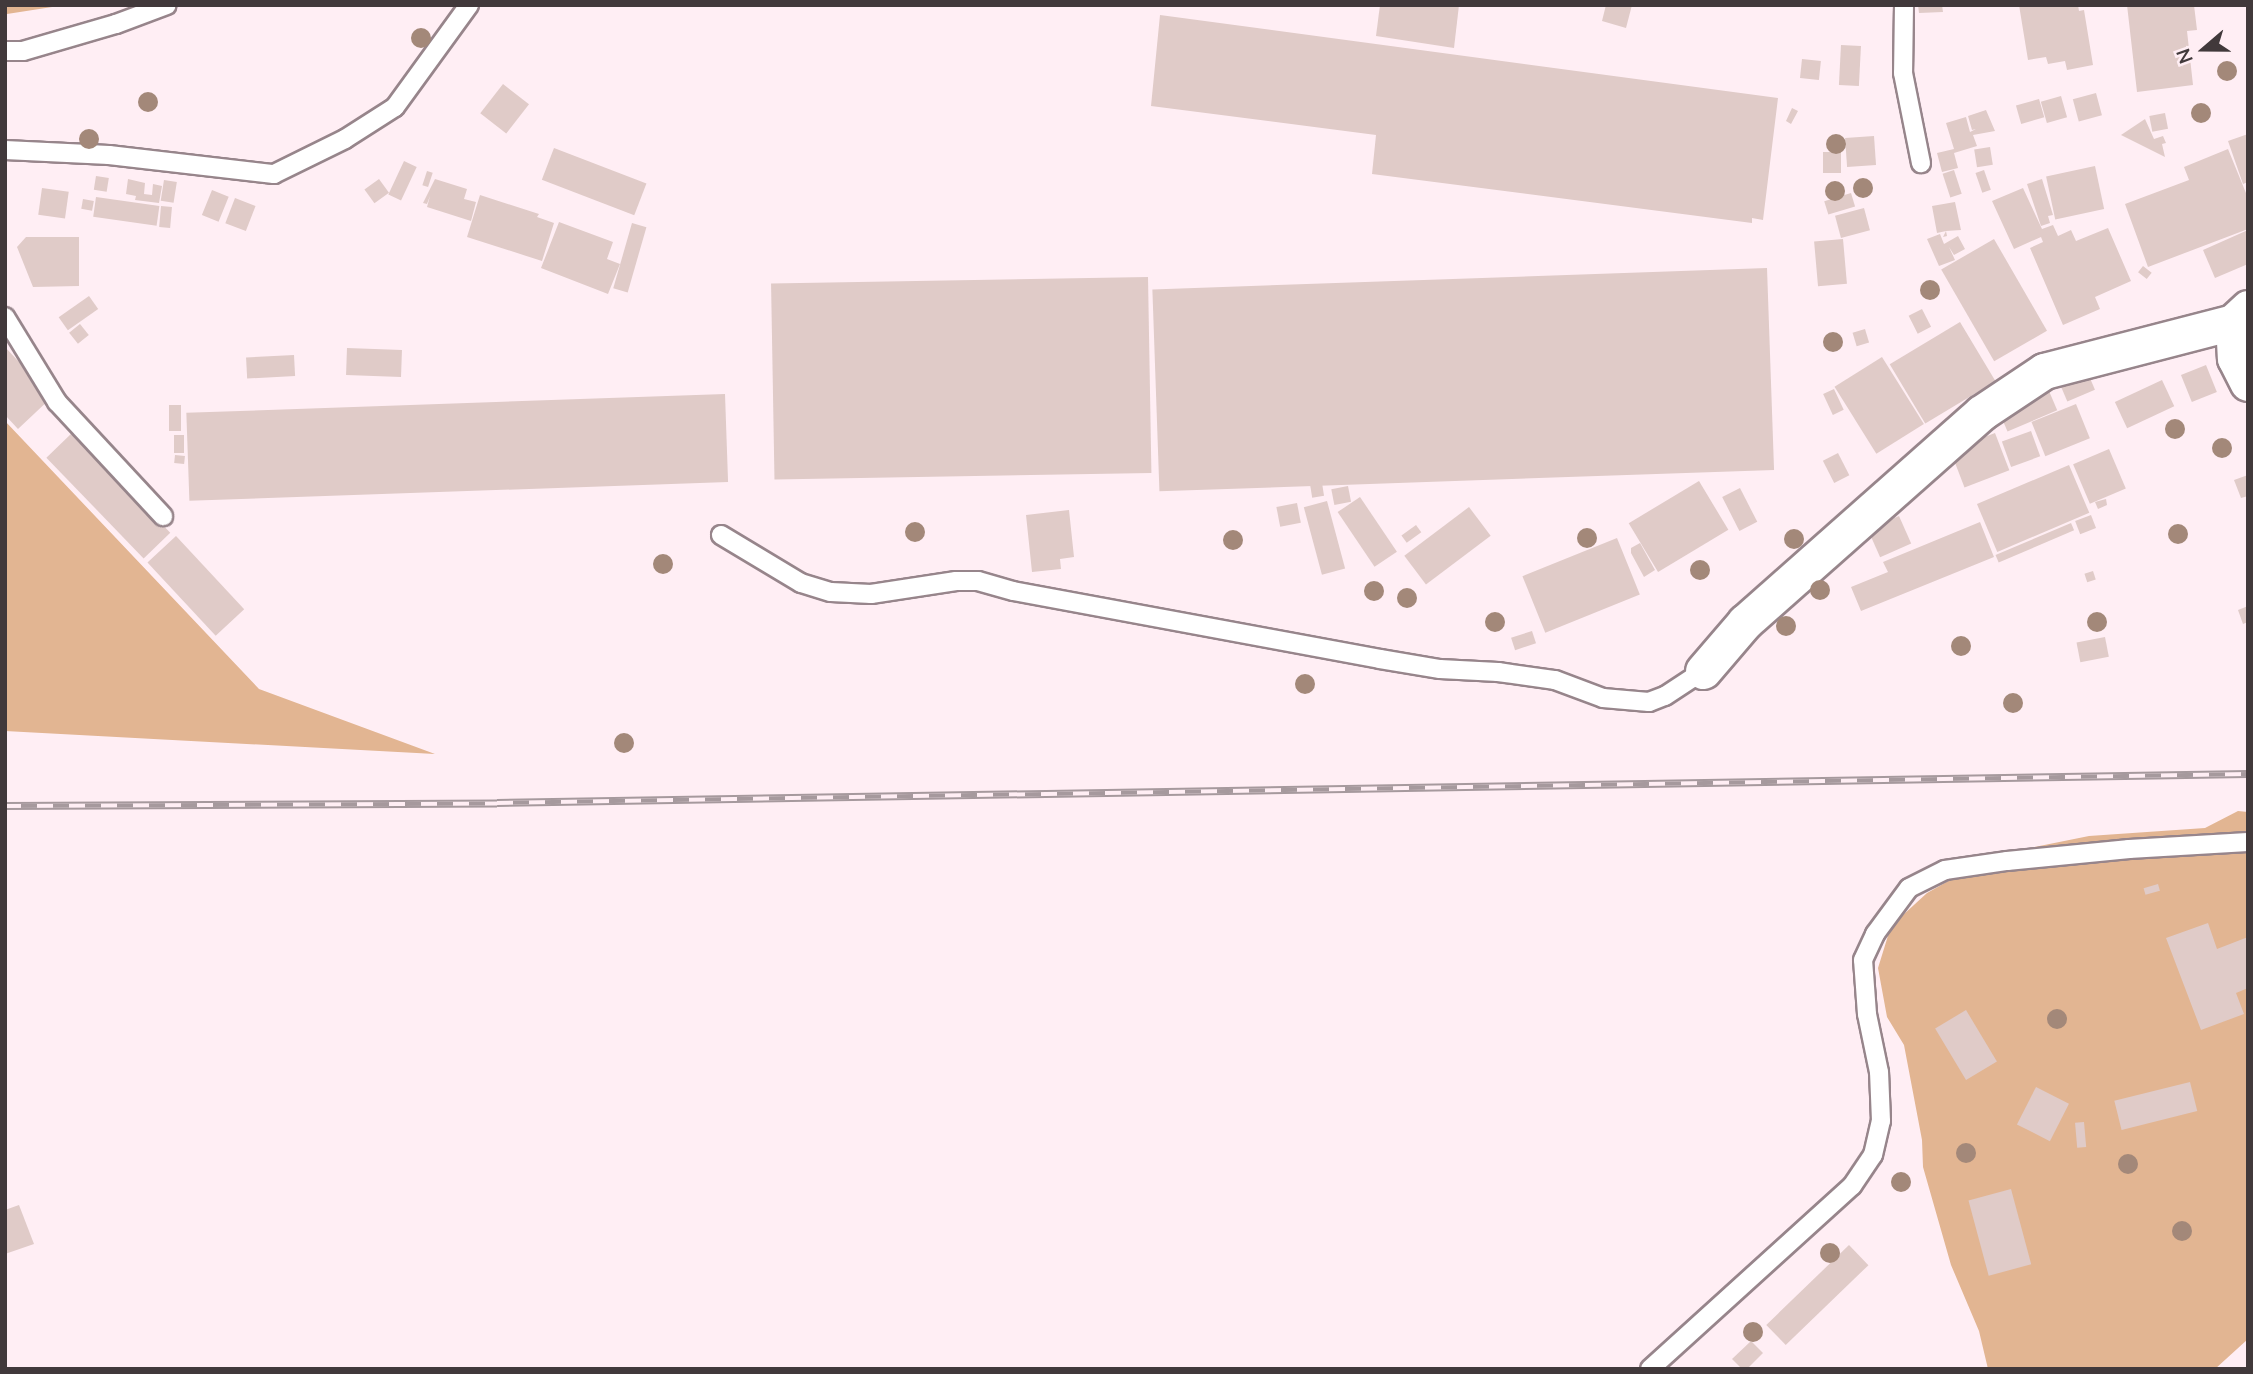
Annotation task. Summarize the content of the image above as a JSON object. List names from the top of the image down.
{
  "north": "left"
}
